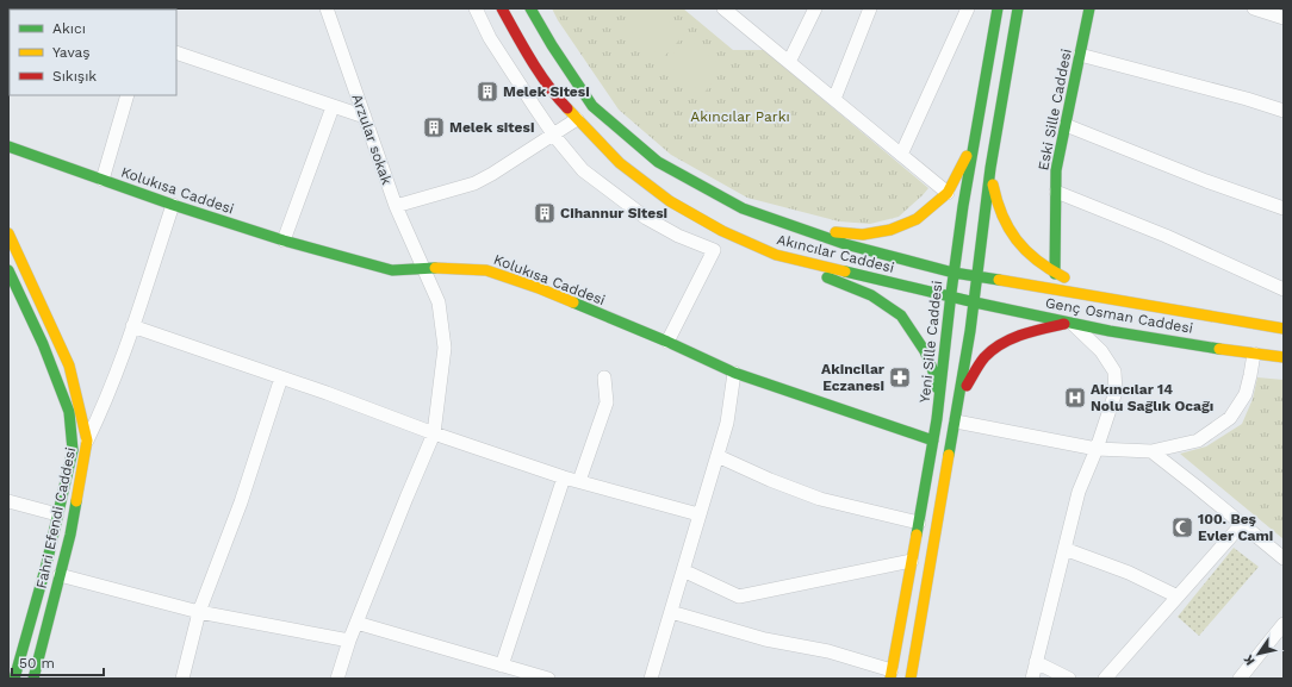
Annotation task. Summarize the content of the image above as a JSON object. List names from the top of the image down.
{
  "streets": {
    "main road": [
      "Eski Sille Caddesi",
      "Kolukısa Caddesi",
      "Akıncılar Caddesi",
      "Genç Osman Caddesi",
      "Yeni Sille Caddesi",
      "Fahri Efendi Caddesi"
    ],
    "street": ["Arzular sokak"]
  },
  "crossings": [
    ["Arzular sokak", "Kolukısa Caddesi"],
    ["Kolukısa Caddesi", "Yeni Sille Caddesi"],
    ["Akıncılar Caddesi", "Genç Osman Caddesi"],
    ["Akıncılar Caddesi", "Yeni Sille Caddesi"],
    ["Genç Osman Caddesi", "Yeni Sille Caddesi"]
  ],
  "parks": ["Akıncılar Parkı"],
  "places": {
    "building": ["Melek Sitesi", "Melek sitesi", "Cihannur Sitesi"],
    "pharmacy": ["Akincilar Eczanesi"],
    "hospital": ["Akıncılar 14 Nolu Sağlık Ocağı"],
    "mosque": ["100. Beş Evler Cami"]
  },
  "legend": ["Akıcı", "Yavaş", "Sıkışık"],
  "scale_bar": "50 m",
  "north": "bottom left"
}
